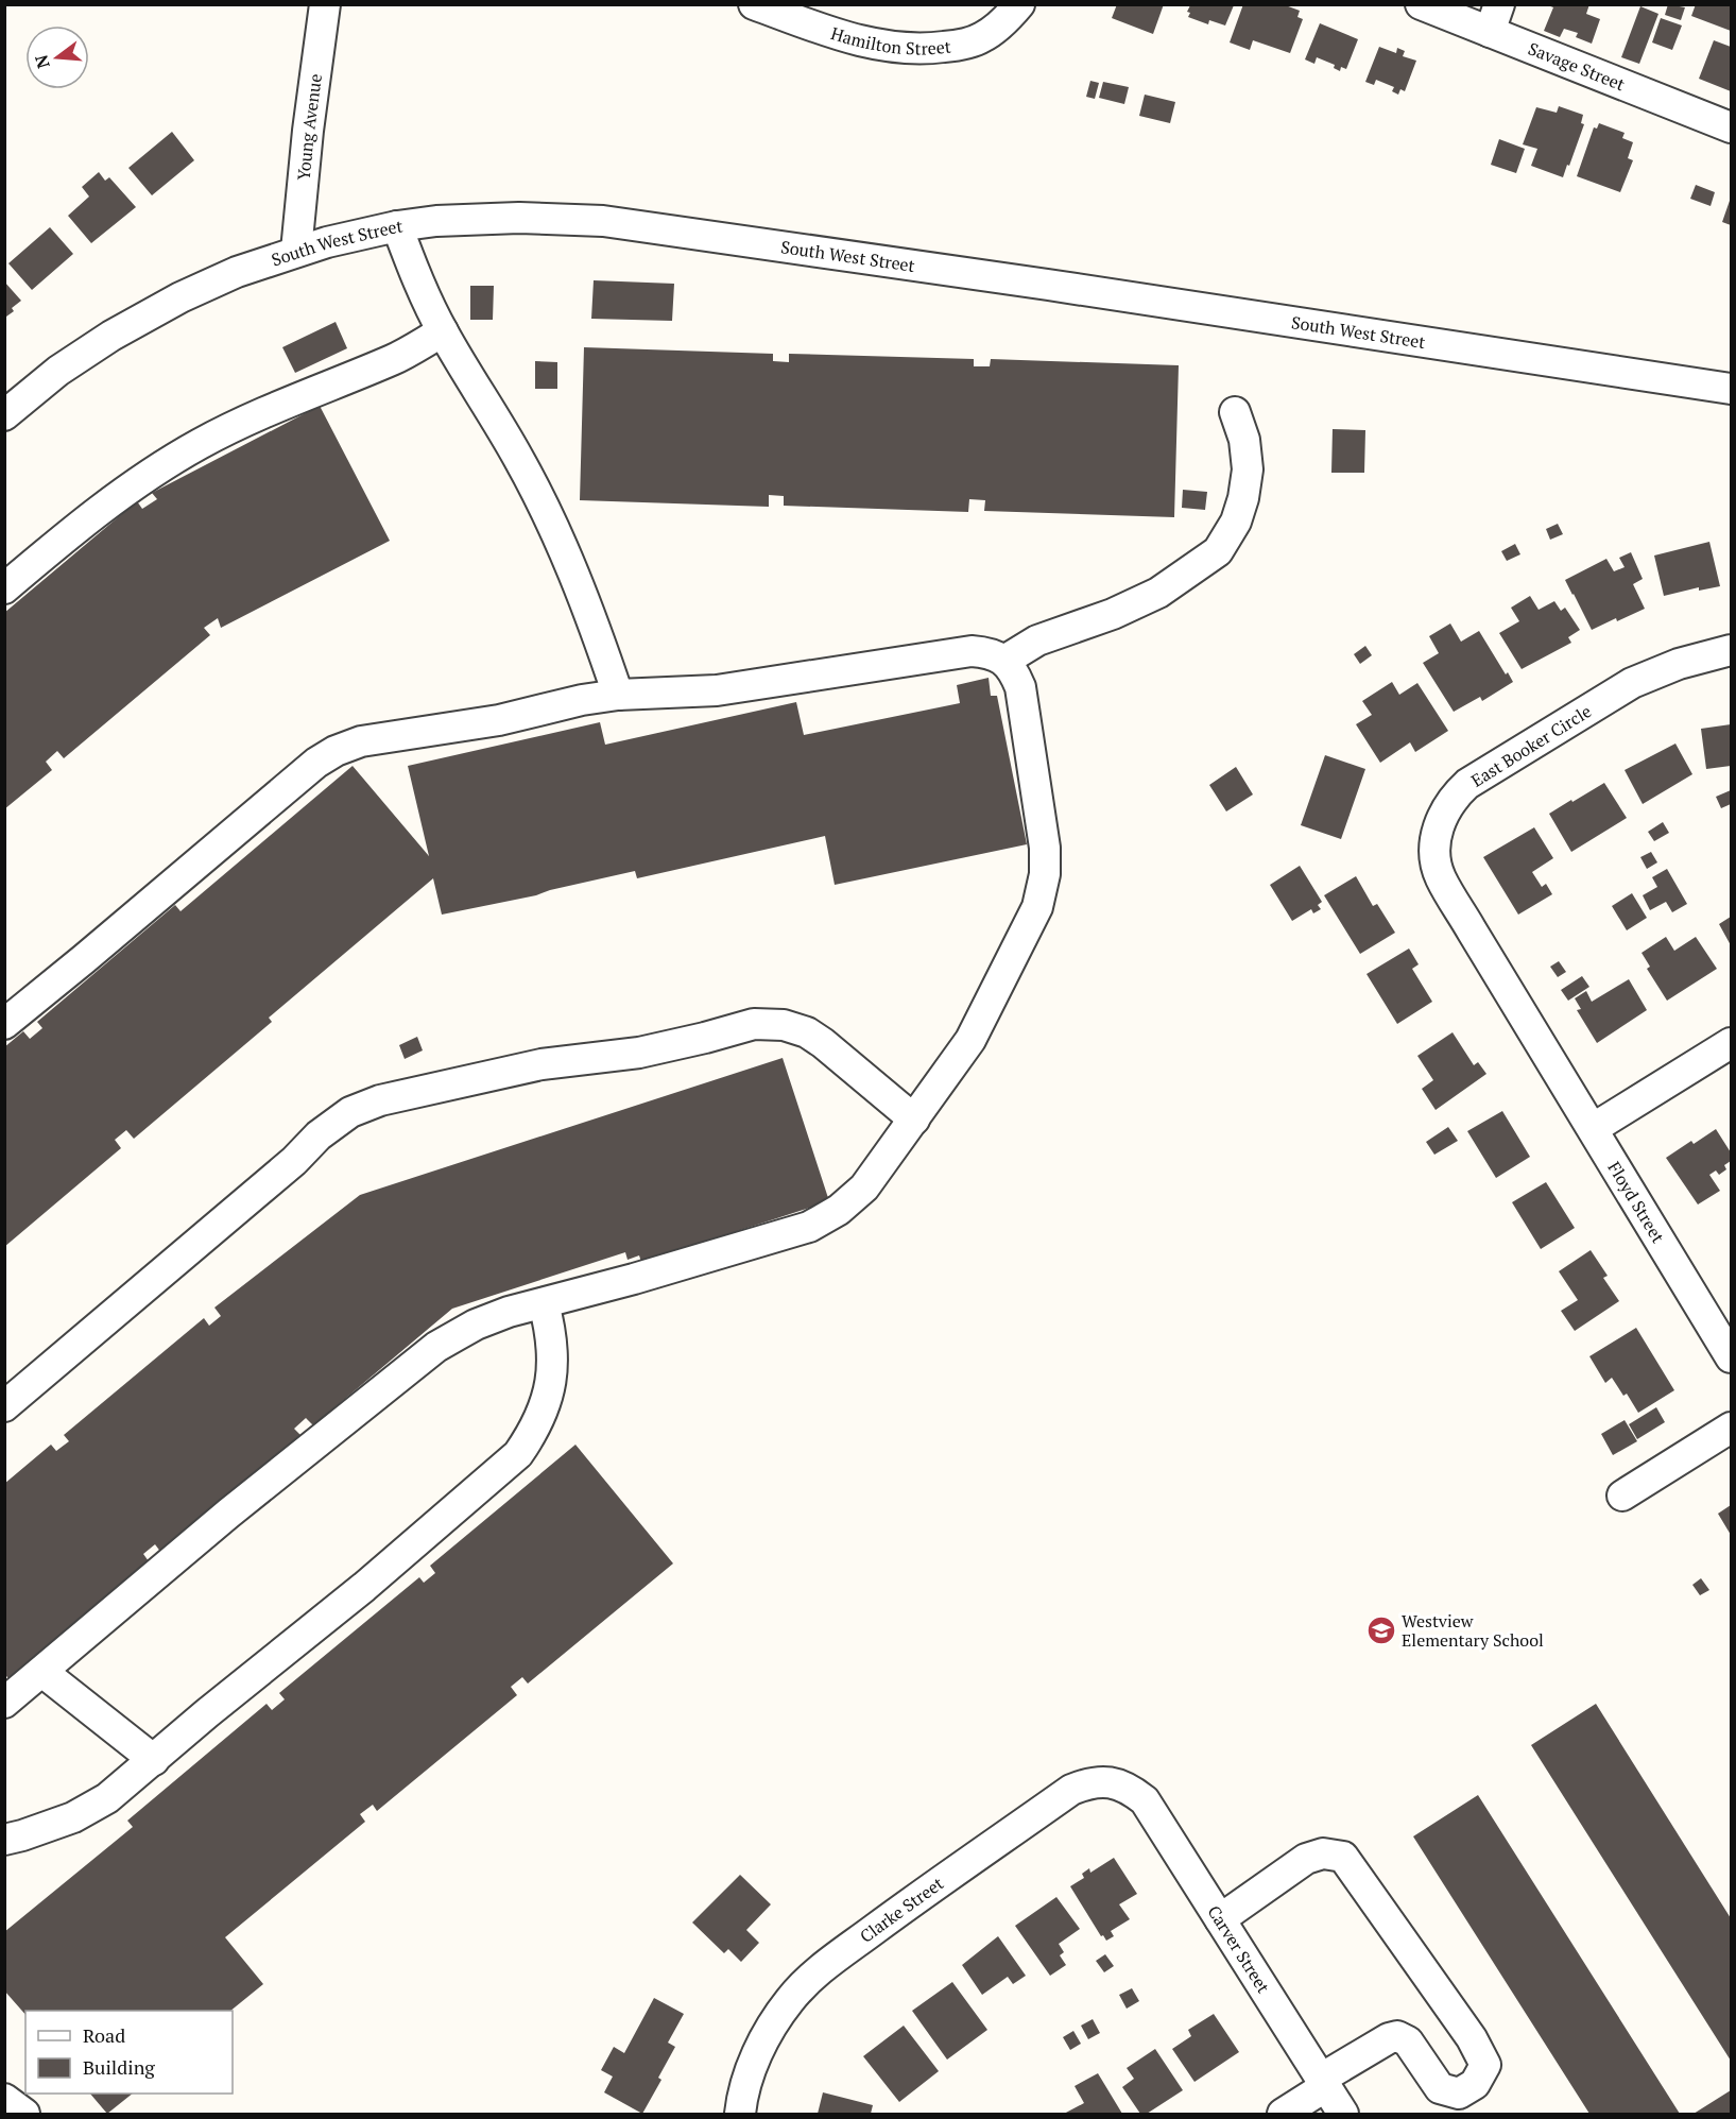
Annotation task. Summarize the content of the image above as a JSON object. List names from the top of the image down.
{
  "streets": {
    "street": [
      "Hamilton Street",
      "Savage Street",
      "Young Avenue",
      "South West Street",
      "East Booker Circle",
      "Floyd Street",
      "Clarke Street",
      "Carver Street"
    ]
  },
  "crossings": [
    ["Young Avenue", "South West Street"],
    ["East Booker Circle", "Floyd Street"],
    ["Clarke Street", "Carver Street"]
  ],
  "places": {
    "school or university": ["Westview Elementary School"]
  },
  "legend": ["Road", "Building"],
  "north": "left"
}
